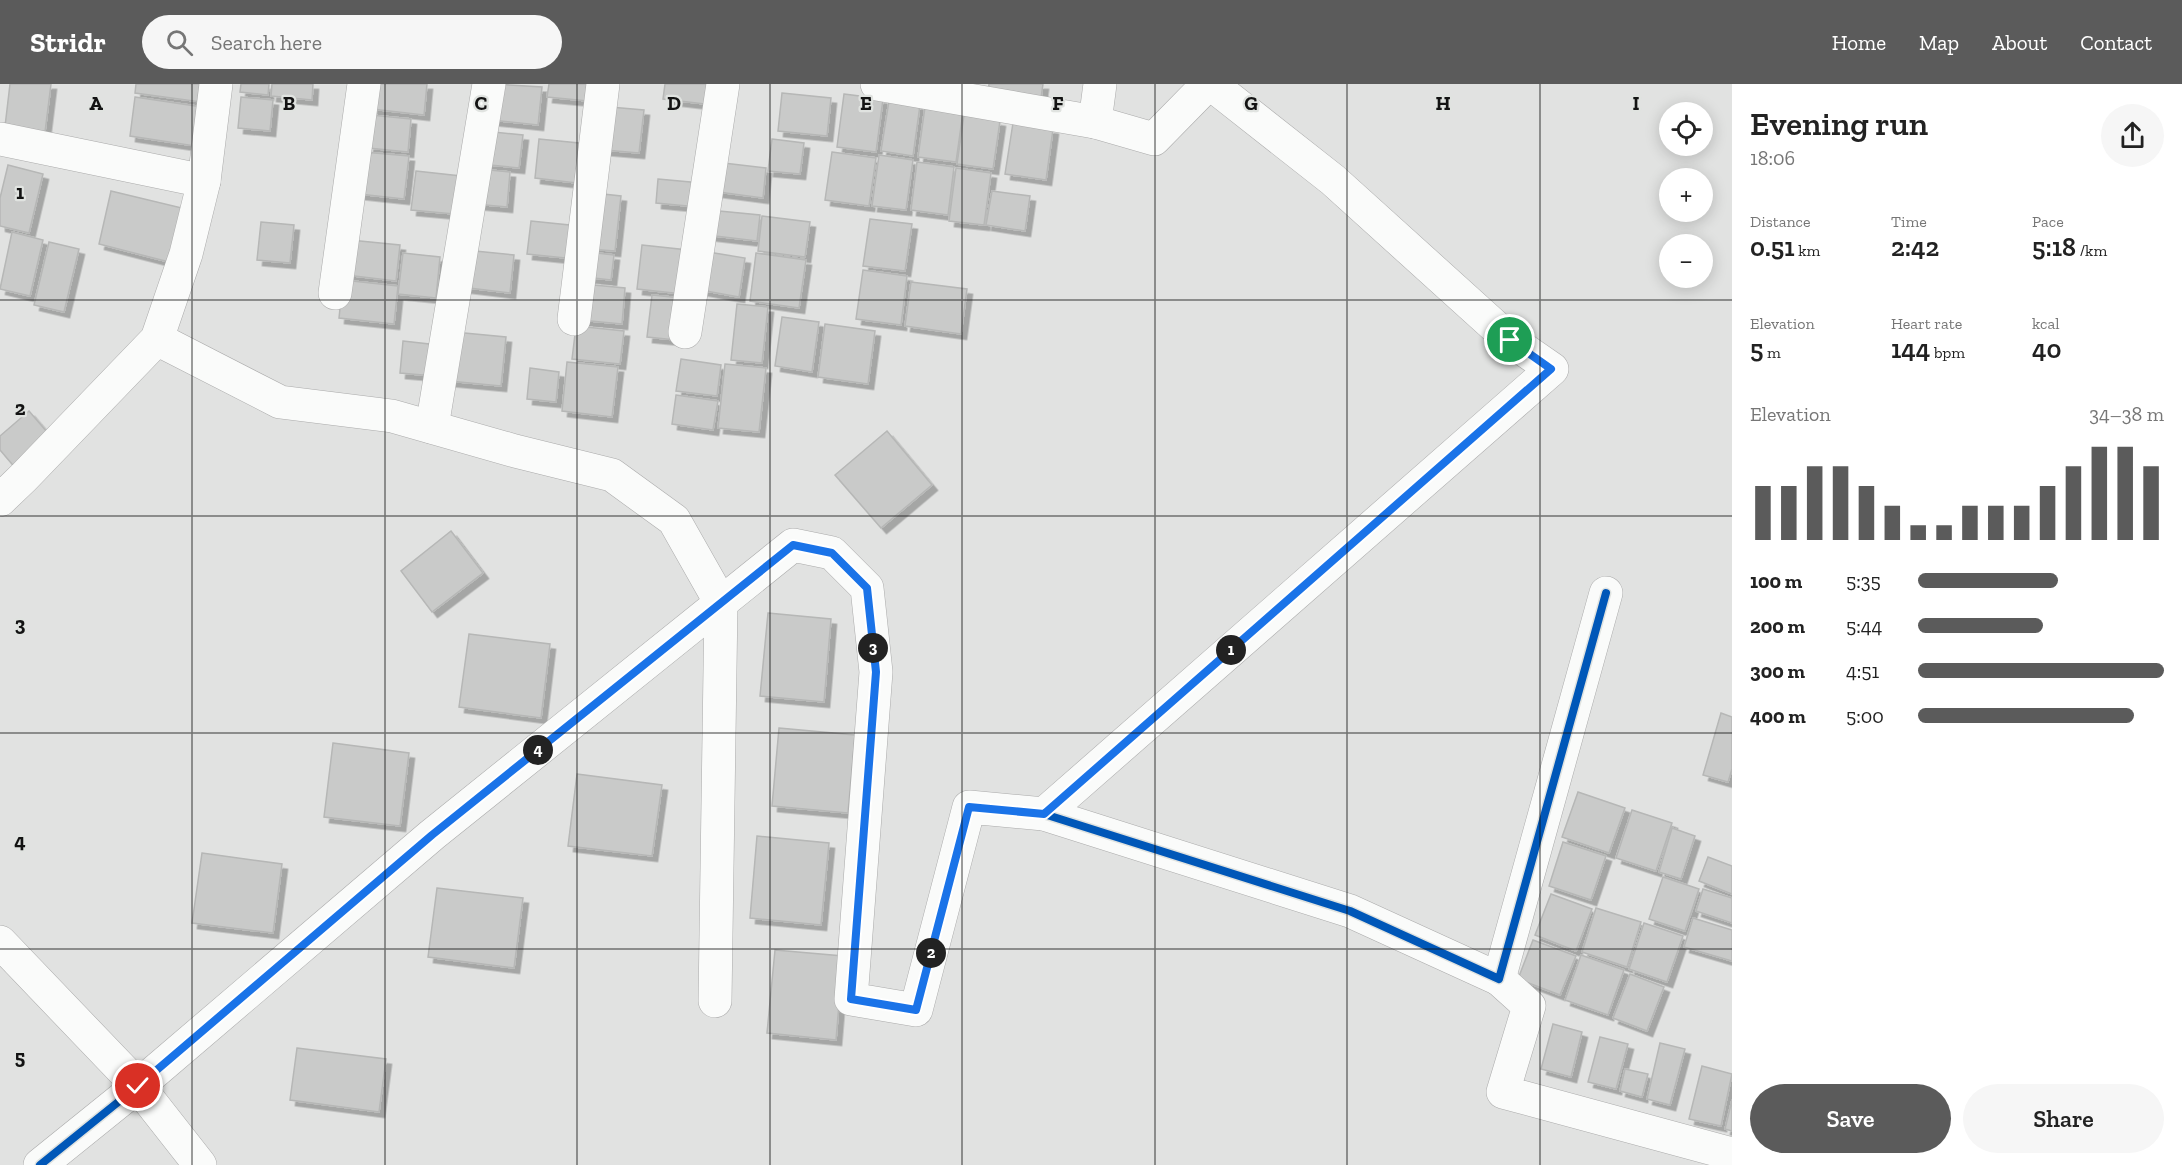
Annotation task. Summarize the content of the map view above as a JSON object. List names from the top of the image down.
{
  "page": {
    "header": "Stridr",
    "search": "Search here",
    "nav": [
      "Home",
      "Map",
      "About",
      "Contact"
    ],
    "heading": ["Evening run", "18:06"],
    "map_buttons": ["+", "−"],
    "stats": [
      ["Distance", "0.51 km"],
      ["Time", "2:42"],
      ["Pace", "5:18 /km"],
      ["Elevation", "5 m"],
      ["Heart rate", "144 bpm"],
      ["kcal", "40"]
    ],
    "chart": ["Elevation", "34–38 m"],
    "list": [
      {
        "name": "100 m",
        "note": "5:35"
      },
      {
        "name": "200 m",
        "note": "5:44"
      },
      {
        "name": "300 m",
        "note": "4:51"
      },
      {
        "name": "400 m",
        "note": "5:00"
      }
    ],
    "pins": [
      "3",
      "1",
      "4",
      "2"
    ],
    "buttons": ["Save", "Share"]
  },
  "grid": {
    "columns": [
      "A",
      "B",
      "C",
      "D",
      "E",
      "F",
      "G",
      "H",
      "I"
    ],
    "rows": [
      "1",
      "2",
      "3",
      "4",
      "5"
    ]
  }
}
